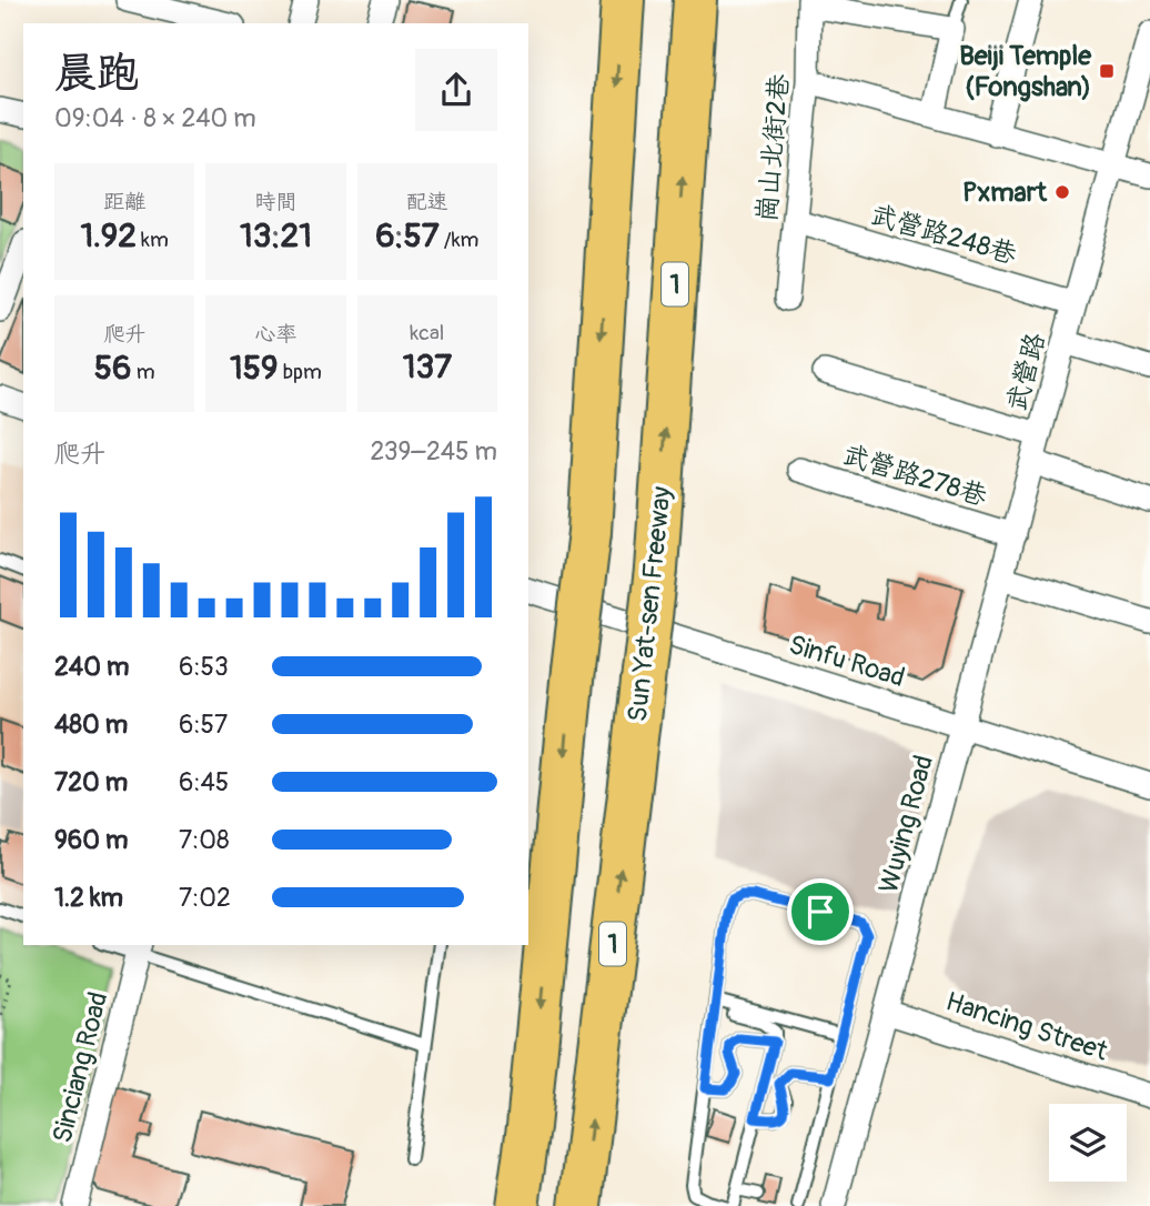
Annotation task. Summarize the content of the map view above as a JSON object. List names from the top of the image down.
{
  "streets": {
    "highway": ["1", "Sun Yat-sen Freeway"],
    "street": [
      "崗山北街2巷",
      "武營路248巷",
      "武營路",
      "武營路278巷",
      "Sinfu Road",
      "Wuying Road",
      "Hancing Street",
      "Sinciang Road"
    ]
  },
  "crossings": [
    ["崗山北街2巷", "武營路248巷"],
    ["武營路248巷", "武營路"],
    ["武營路", "武營路278巷"],
    ["武營路", "Sinfu Road"],
    ["武營路", "Wuying Road"],
    ["Sinfu Road", "Wuying Road"],
    ["Wuying Road", "Hancing Street"]
  ],
  "places": {
    "transit": ["Beiji Temple (Fongshan)"],
    "other": ["Pxmart"]
  },
  "page": {
    "heading": ["晨跑", "09:04 · 8 × 240 m"],
    "stats": [
      ["距離", "1.92 km"],
      ["時間", "13:21"],
      ["配速", "6:57 /km"],
      ["爬升", "56 m"],
      ["心率", "159 bpm"],
      ["kcal", "137"]
    ],
    "chart": ["爬升", "239–245 m"],
    "list": [
      {
        "name": "240 m",
        "note": "6:53"
      },
      {
        "name": "480 m",
        "note": "6:57"
      },
      {
        "name": "720 m",
        "note": "6:45"
      },
      {
        "name": "960 m",
        "note": "7:08"
      },
      {
        "name": "1.2 km",
        "note": "7:02"
      }
    ]
  }
}
